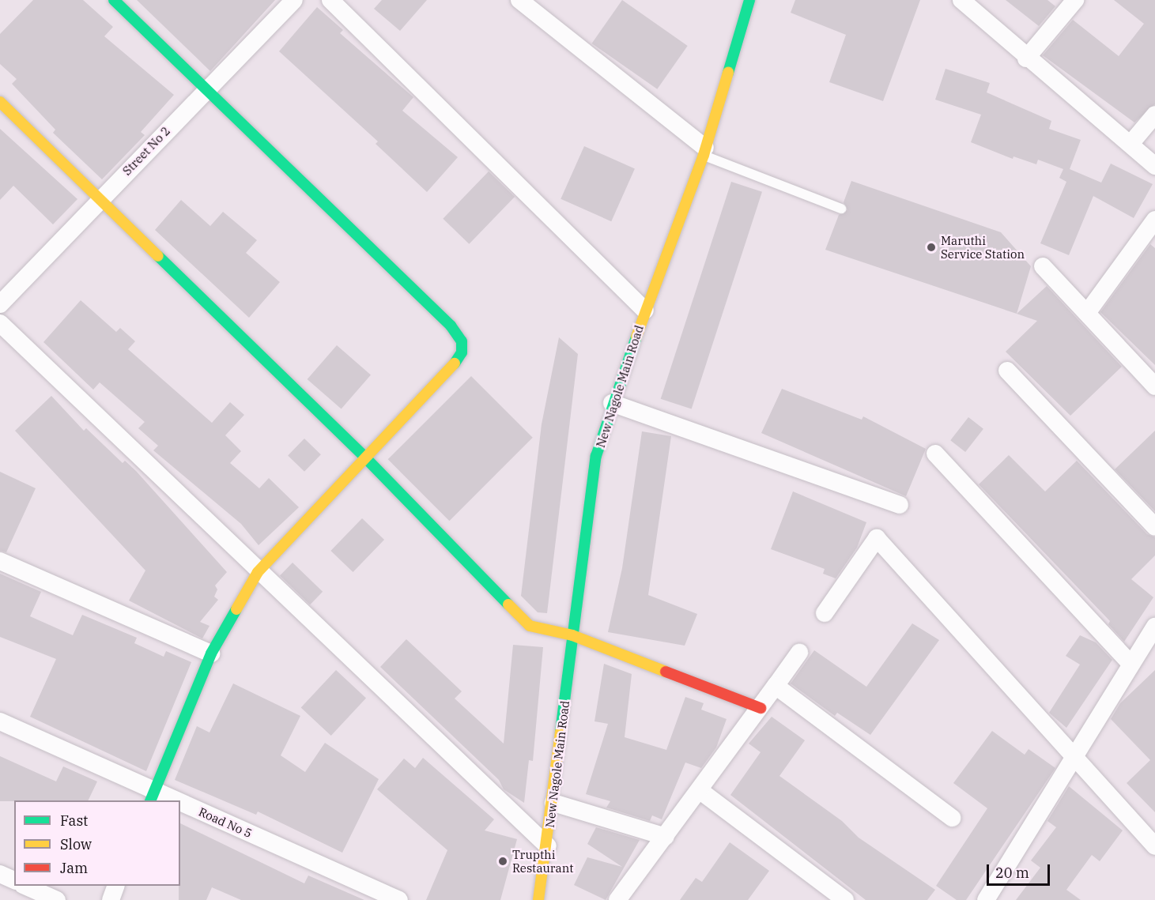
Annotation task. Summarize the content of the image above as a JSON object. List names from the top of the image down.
{
  "streets": {
    "street": ["Street No 2", "New Nagole Main Road", "Road No 5"]
  },
  "places": ["Maruthi Service Station", "Trupthi Restaurant"],
  "legend": ["Fast", "Slow", "Jam"],
  "scale_bar": "20 m"
}
